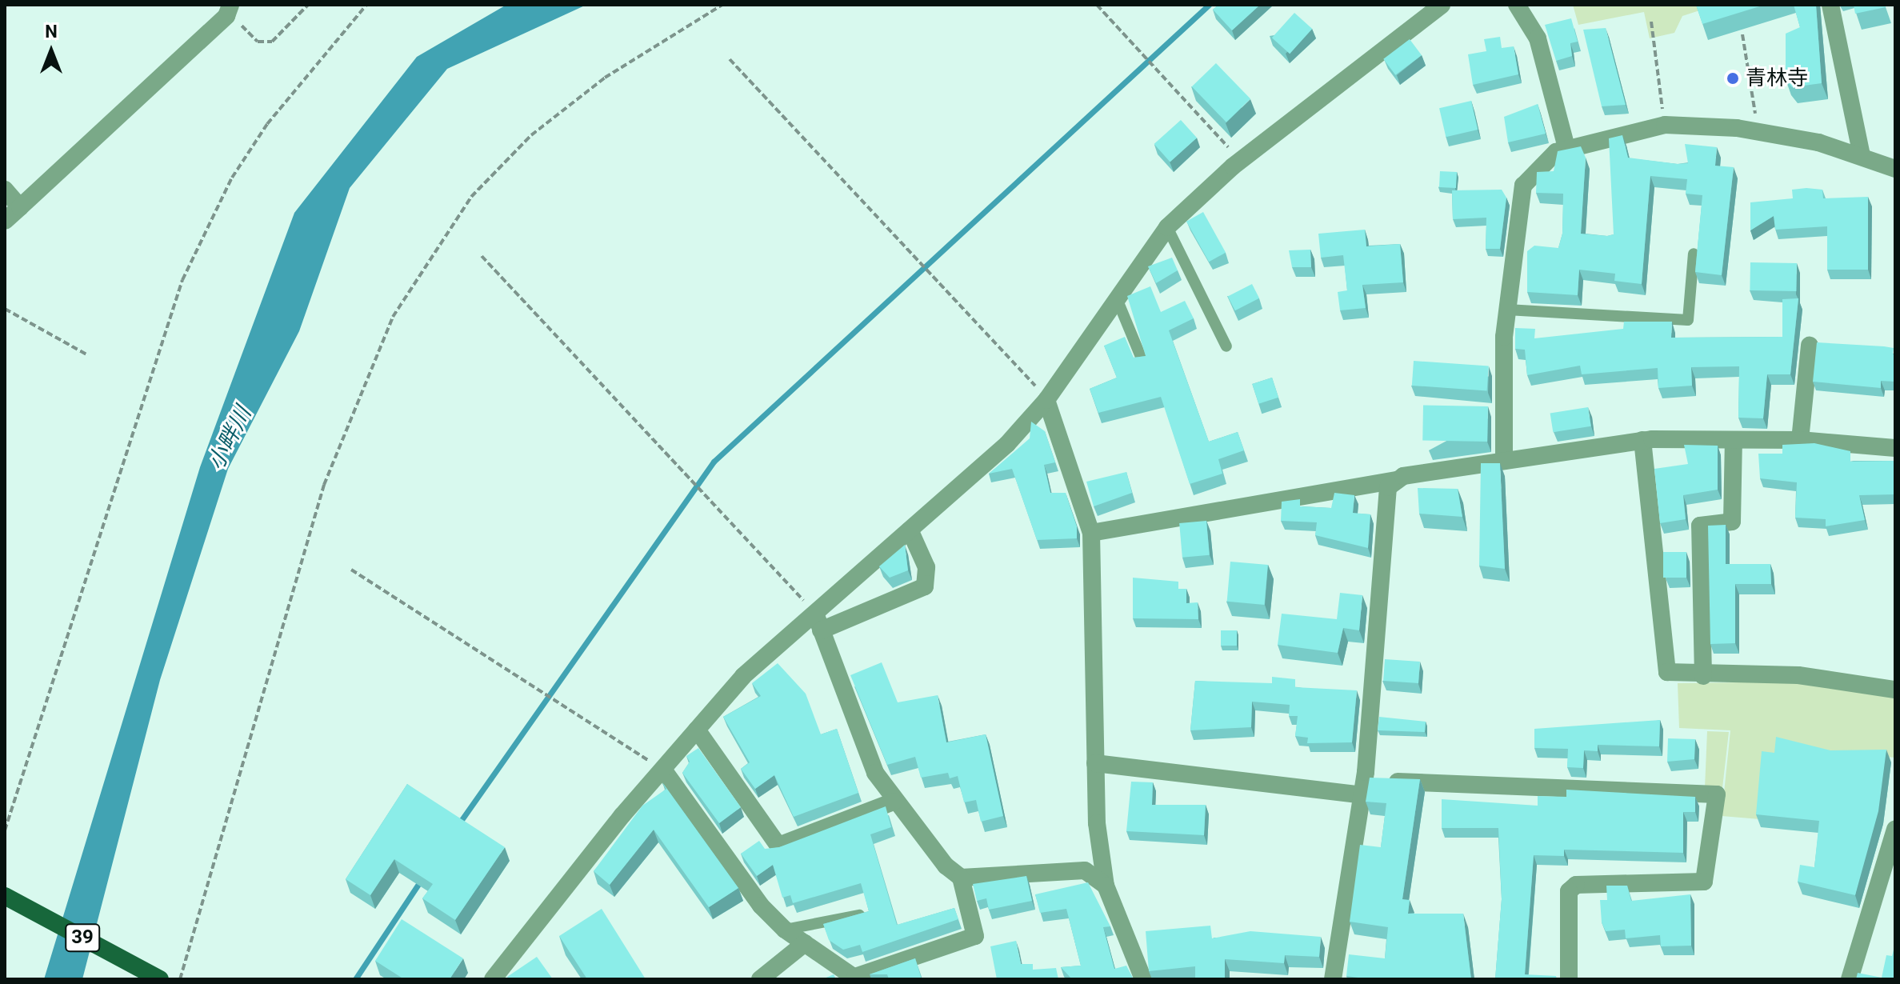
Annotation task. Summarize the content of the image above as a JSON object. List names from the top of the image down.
{
  "streets": {
    "main road": ["39"]
  },
  "water": ["小畔川"],
  "places": ["青林寺"],
  "north": "top"
}
